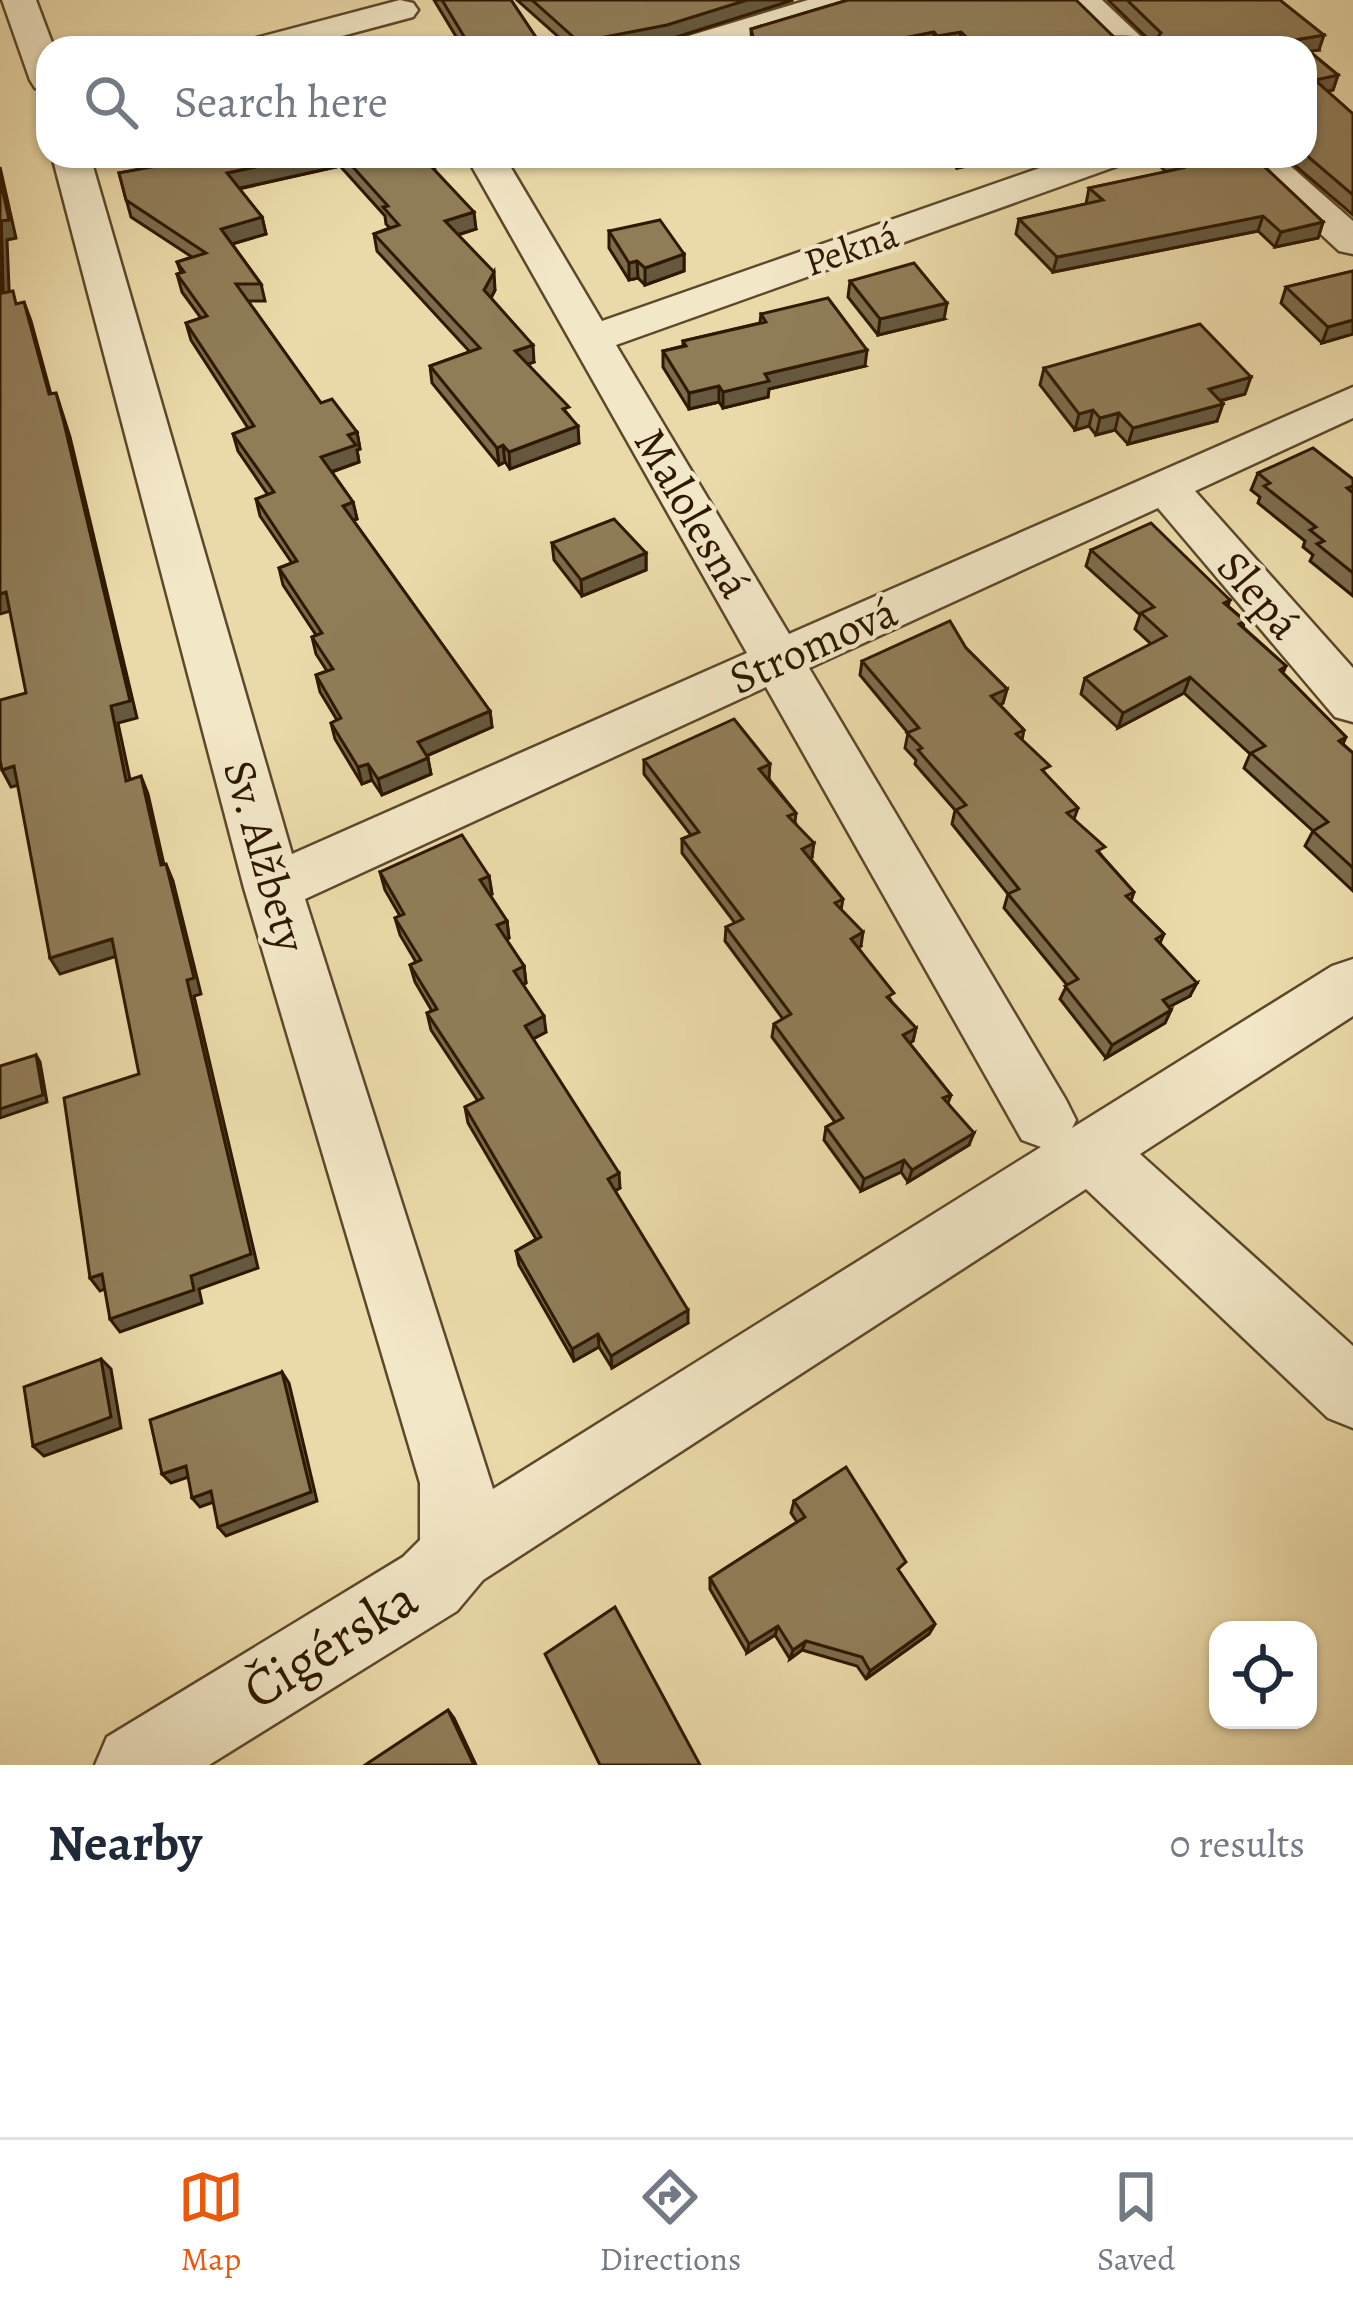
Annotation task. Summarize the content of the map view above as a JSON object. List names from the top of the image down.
{
  "streets": {
    "street": [
      "Pekná",
      "Malolesná",
      "Slepá",
      "Stromová",
      "Sv. Alžbety",
      "Čigérska"
    ]
  },
  "crossings": [
    ["Pekná", "Malolesná"],
    ["Malolesná", "Stromová"],
    ["Malolesná", "Čigérska"],
    ["Slepá", "Stromová"],
    ["Stromová", "Sv. Alžbety"],
    ["Sv. Alžbety", "Čigérska"]
  ],
  "page": {
    "search": "Search here",
    "heading": ["Nearby", "0 results"],
    "nav": ["Map", "Directions", "Saved"]
  }
}
